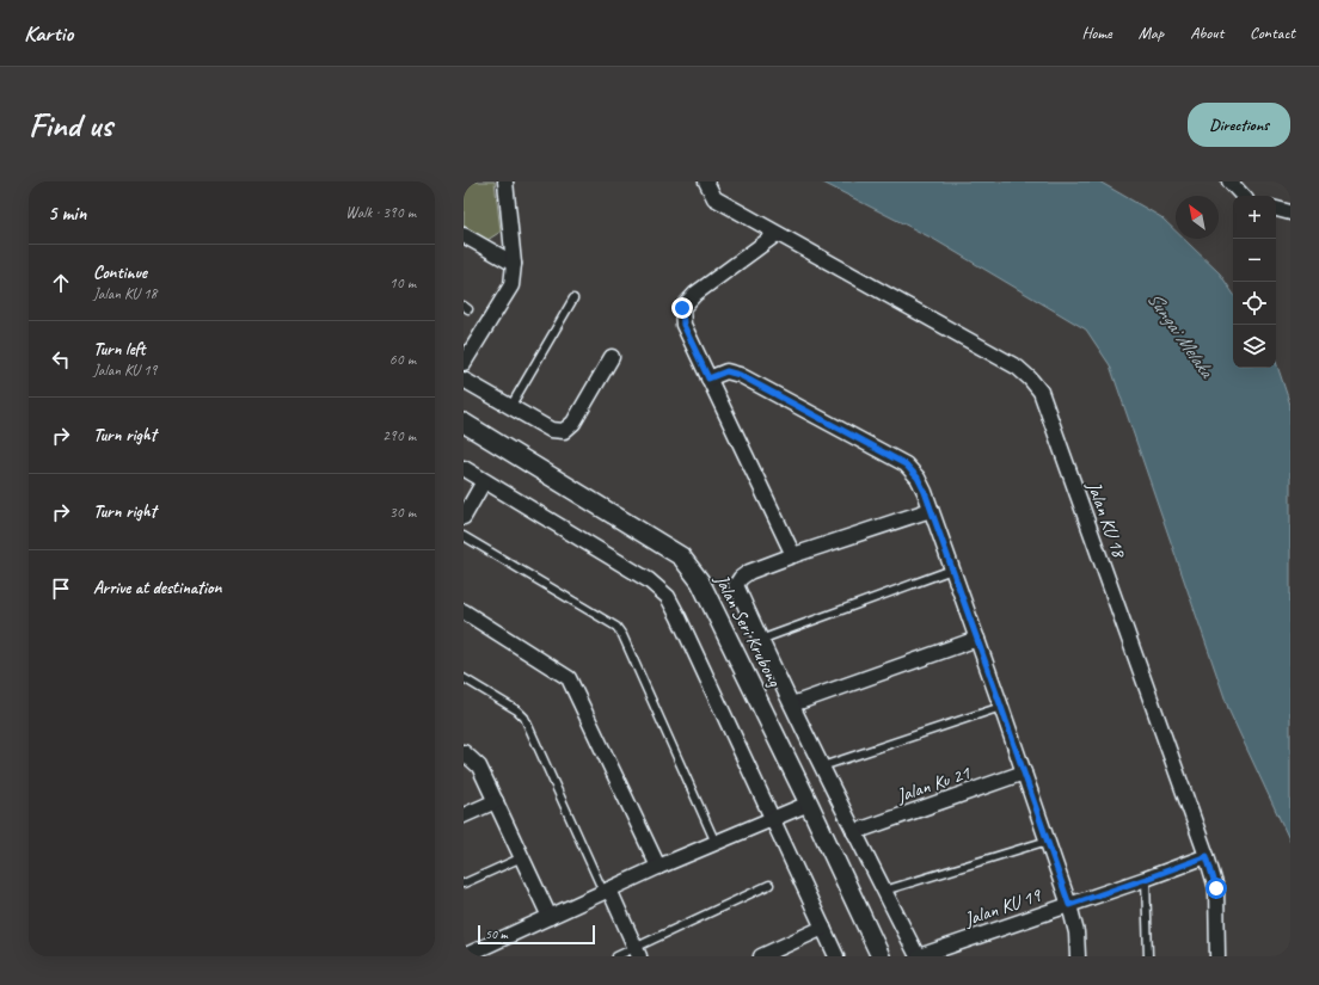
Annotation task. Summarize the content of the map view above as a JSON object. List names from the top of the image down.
{
  "streets": {
    "street": [
      "Jalan KU 18",
      "Jalan Seri Krubong",
      "Jalan Ku 21",
      "Jalan KU 19"
    ]
  },
  "crossings": [
    ["Jalan KU 18", "Jalan KU 19"]
  ],
  "water": ["Sungai Melaka"],
  "scale_bar": "50 m",
  "north": "top left",
  "page": {
    "header": "Kartio",
    "nav": [
      "Home",
      "Map",
      "About",
      "Contact"
    ],
    "buttons": "Directions",
    "title": "Find us",
    "heading": ["5 min", "Walk · 390 m"],
    "map_buttons": ["+", "−"],
    "list": [
      ["Continue", "Jalan KU 18", "10 m"],
      ["Turn left", "Jalan KU 19", "60 m"],
      ["Turn right", "290 m"],
      ["Turn right", "30 m"],
      "Arrive at destination"
    ],
    "scale": "50 m"
  }
}
